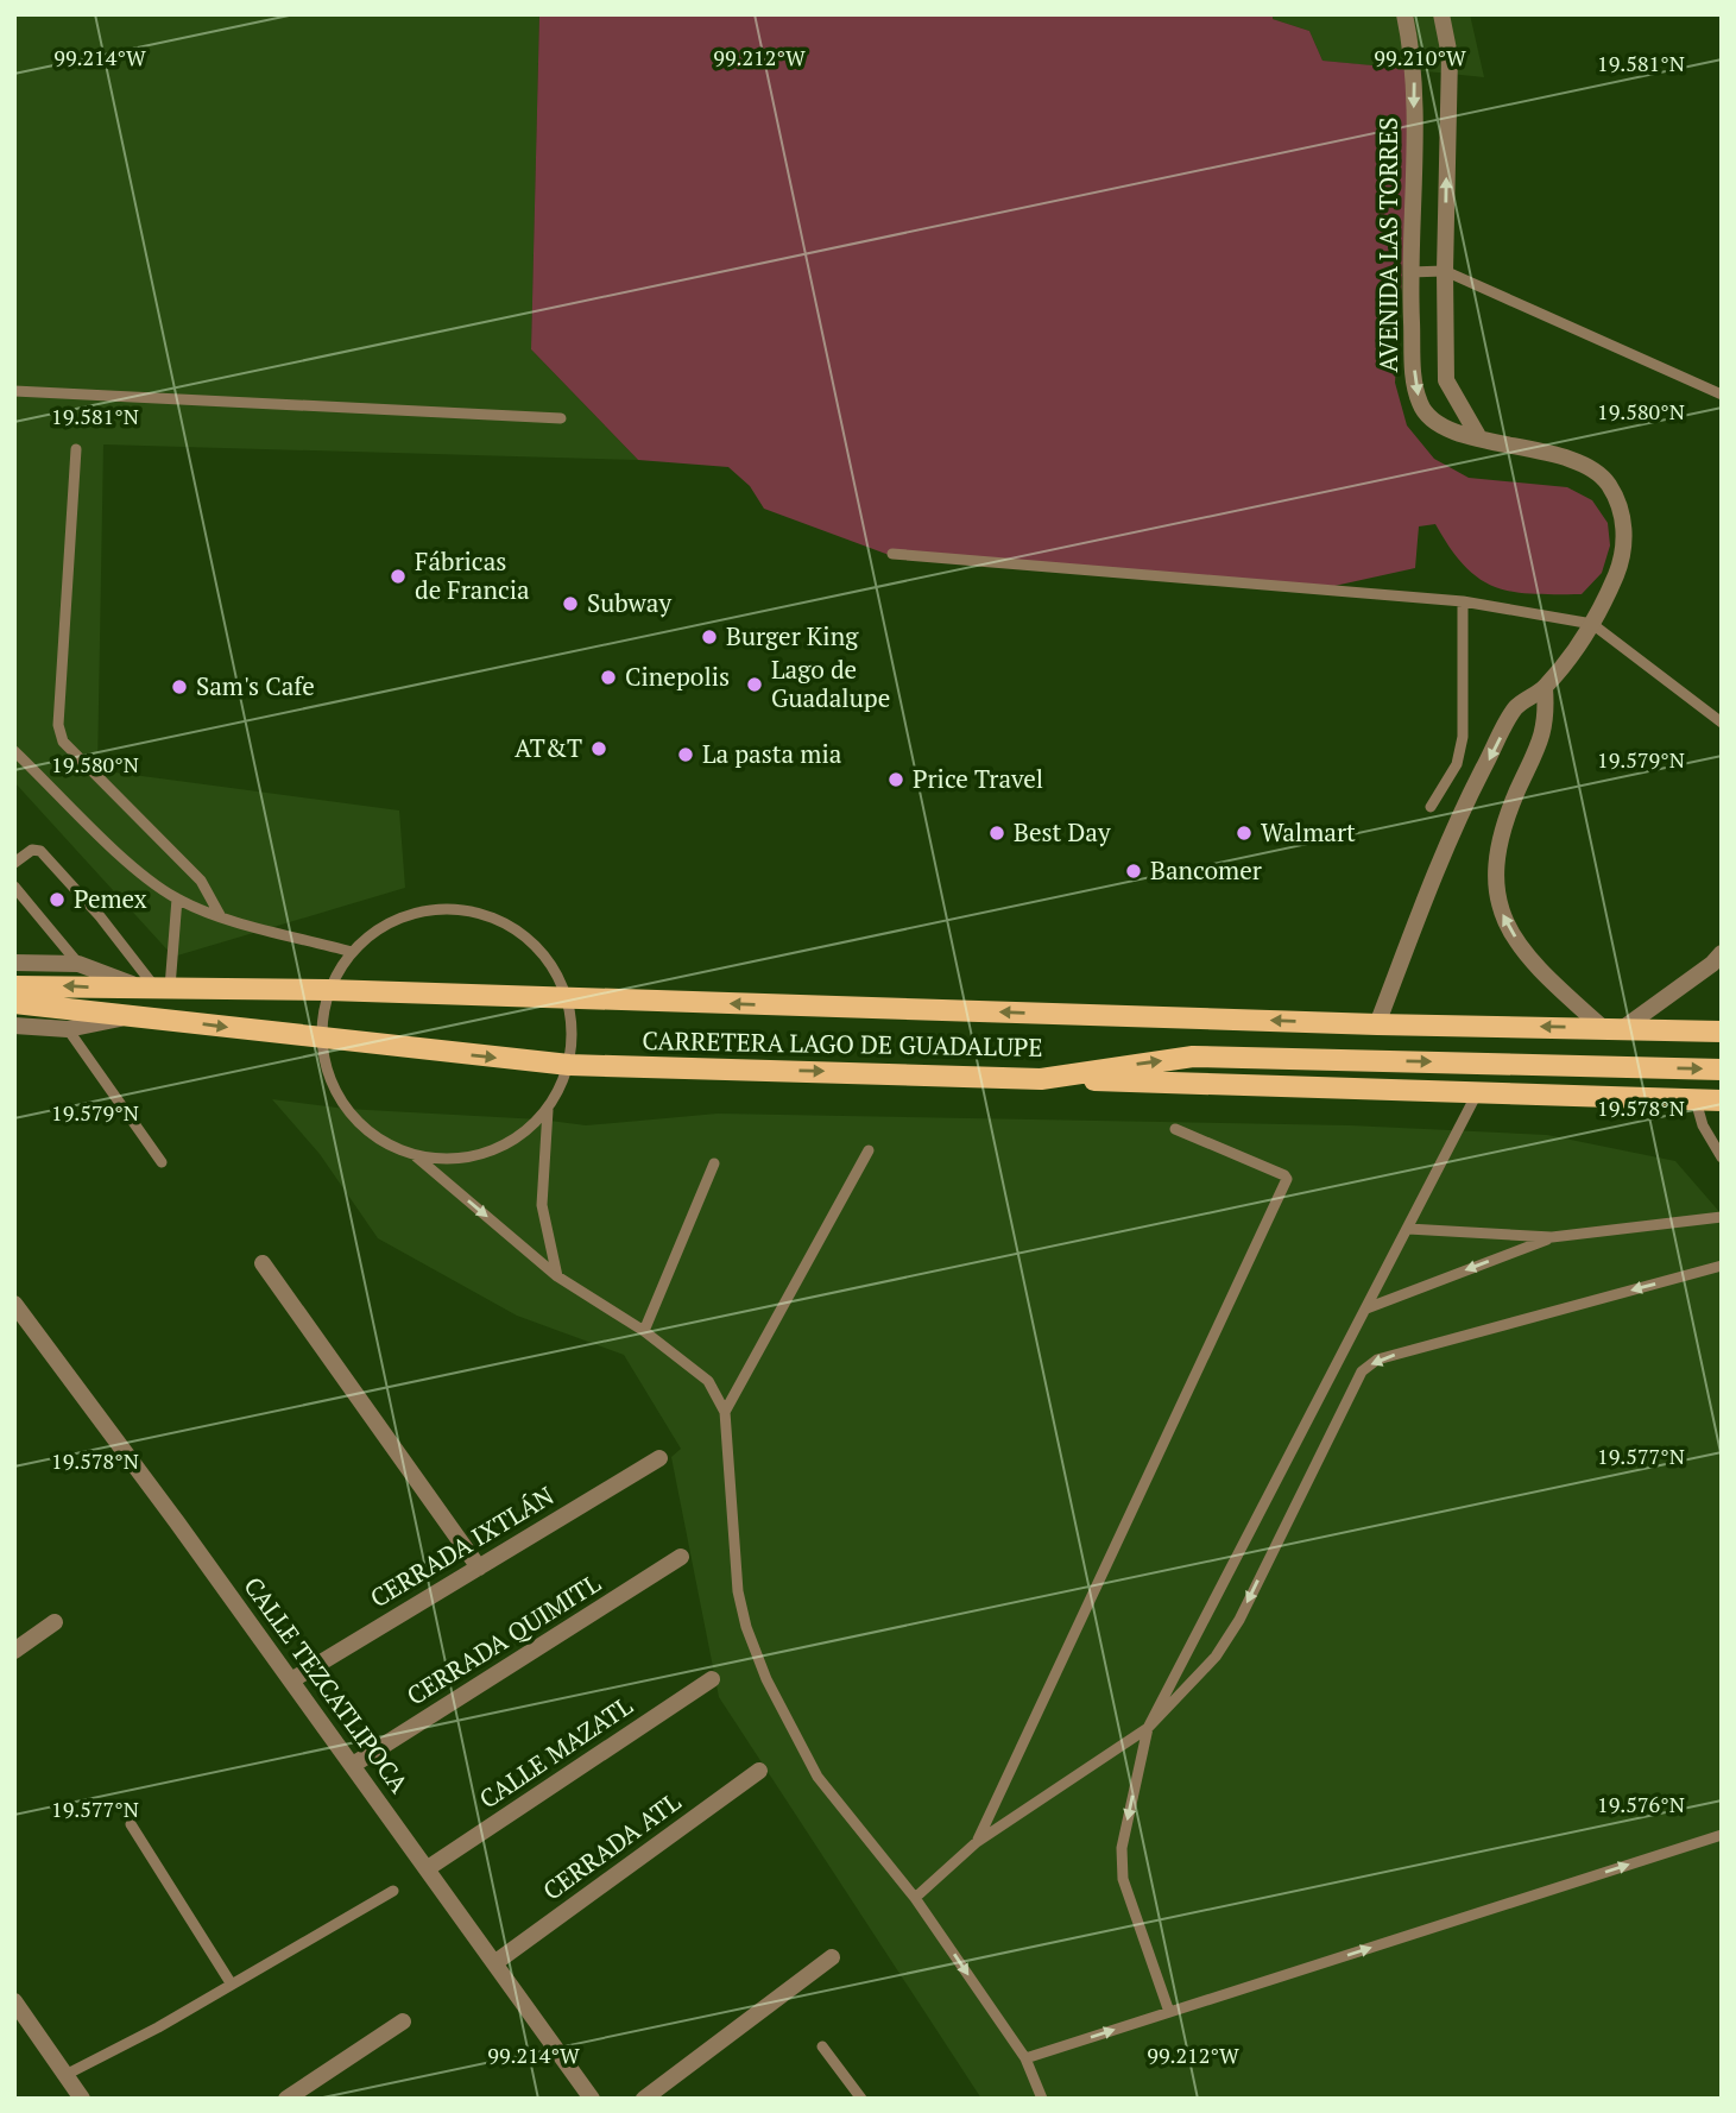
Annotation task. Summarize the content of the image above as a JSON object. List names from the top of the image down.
{
  "streets": {
    "main road": ["CARRETERA LAGO DE GUADALUPE"],
    "street": [
      "AVENIDA LAS TORRES",
      "CERRADA IXTLÁN",
      "CERRADA QUIMITL",
      "CALLE TEZCATLIPOCA",
      "CALLE MAZATL",
      "CERRADA ATL"
    ]
  },
  "crossings": [
    ["AVENIDA LAS TORRES", "CARRETERA LAGO DE GUADALUPE"],
    ["CERRADA IXTLÁN", "CALLE TEZCATLIPOCA"],
    ["CERRADA QUIMITL", "CALLE TEZCATLIPOCA"],
    ["CALLE TEZCATLIPOCA", "CALLE MAZATL"],
    ["CALLE TEZCATLIPOCA", "CERRADA ATL"]
  ],
  "places": [
    "Fábricas de Francia",
    "Subway",
    "Burger King",
    "Cinepolis",
    "Lago de Guadalupe",
    "Sam's Cafe",
    "AT&T",
    "La pasta mia",
    "Price Travel",
    "Best Day",
    "Walmart",
    "Bancomer",
    "Pemex"
  ],
  "coordinates": [
    "99.214°W",
    "99.212°W",
    "99.210°W",
    "19.581°N",
    "19.580°N",
    "19.579°N",
    "19.578°N",
    "19.577°N",
    "19.576°N"
  ]
}
